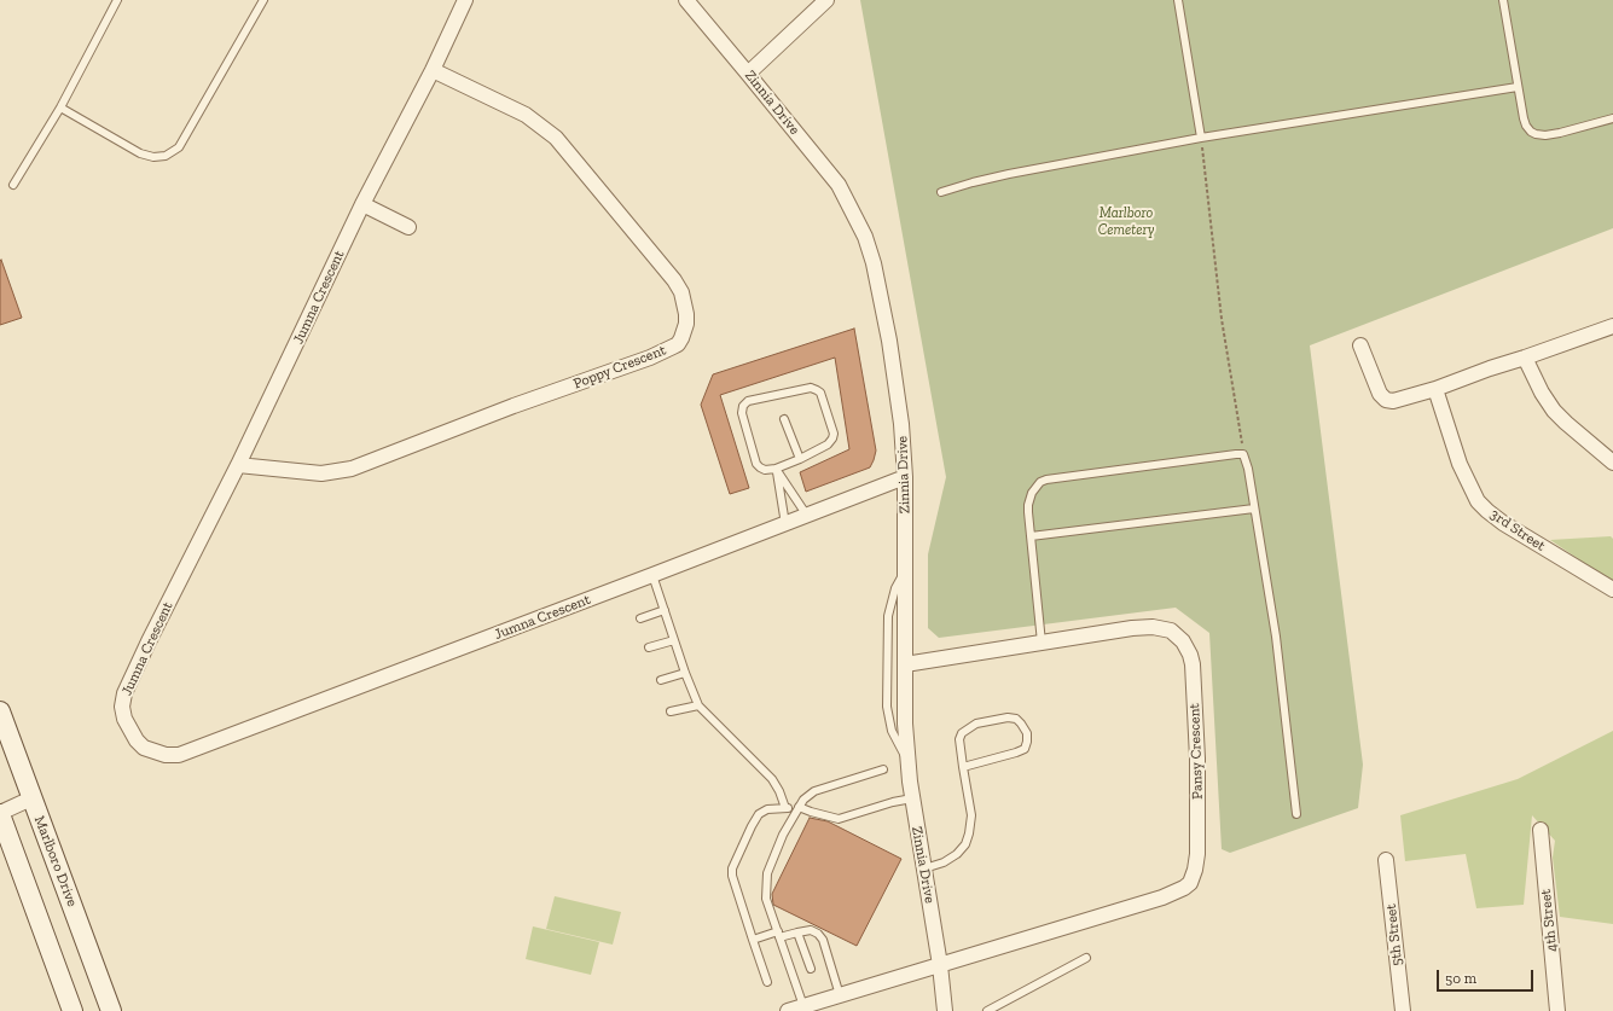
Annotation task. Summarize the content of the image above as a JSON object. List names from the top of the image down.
{
  "streets": {
    "main road": ["Marlboro Drive"],
    "street": [
      "Zinnia Drive",
      "Jumna Crescent",
      "Poppy Crescent",
      "3rd Street",
      "Pansy Crescent",
      "4th Street",
      "5th Street"
    ]
  },
  "crossings": [
    ["Zinnia Drive", "Jumna Crescent"],
    ["Zinnia Drive", "Pansy Crescent"],
    ["Jumna Crescent", "Poppy Crescent"]
  ],
  "parks": ["Marlboro Cemetery"],
  "scale_bar": "50 m"
}
